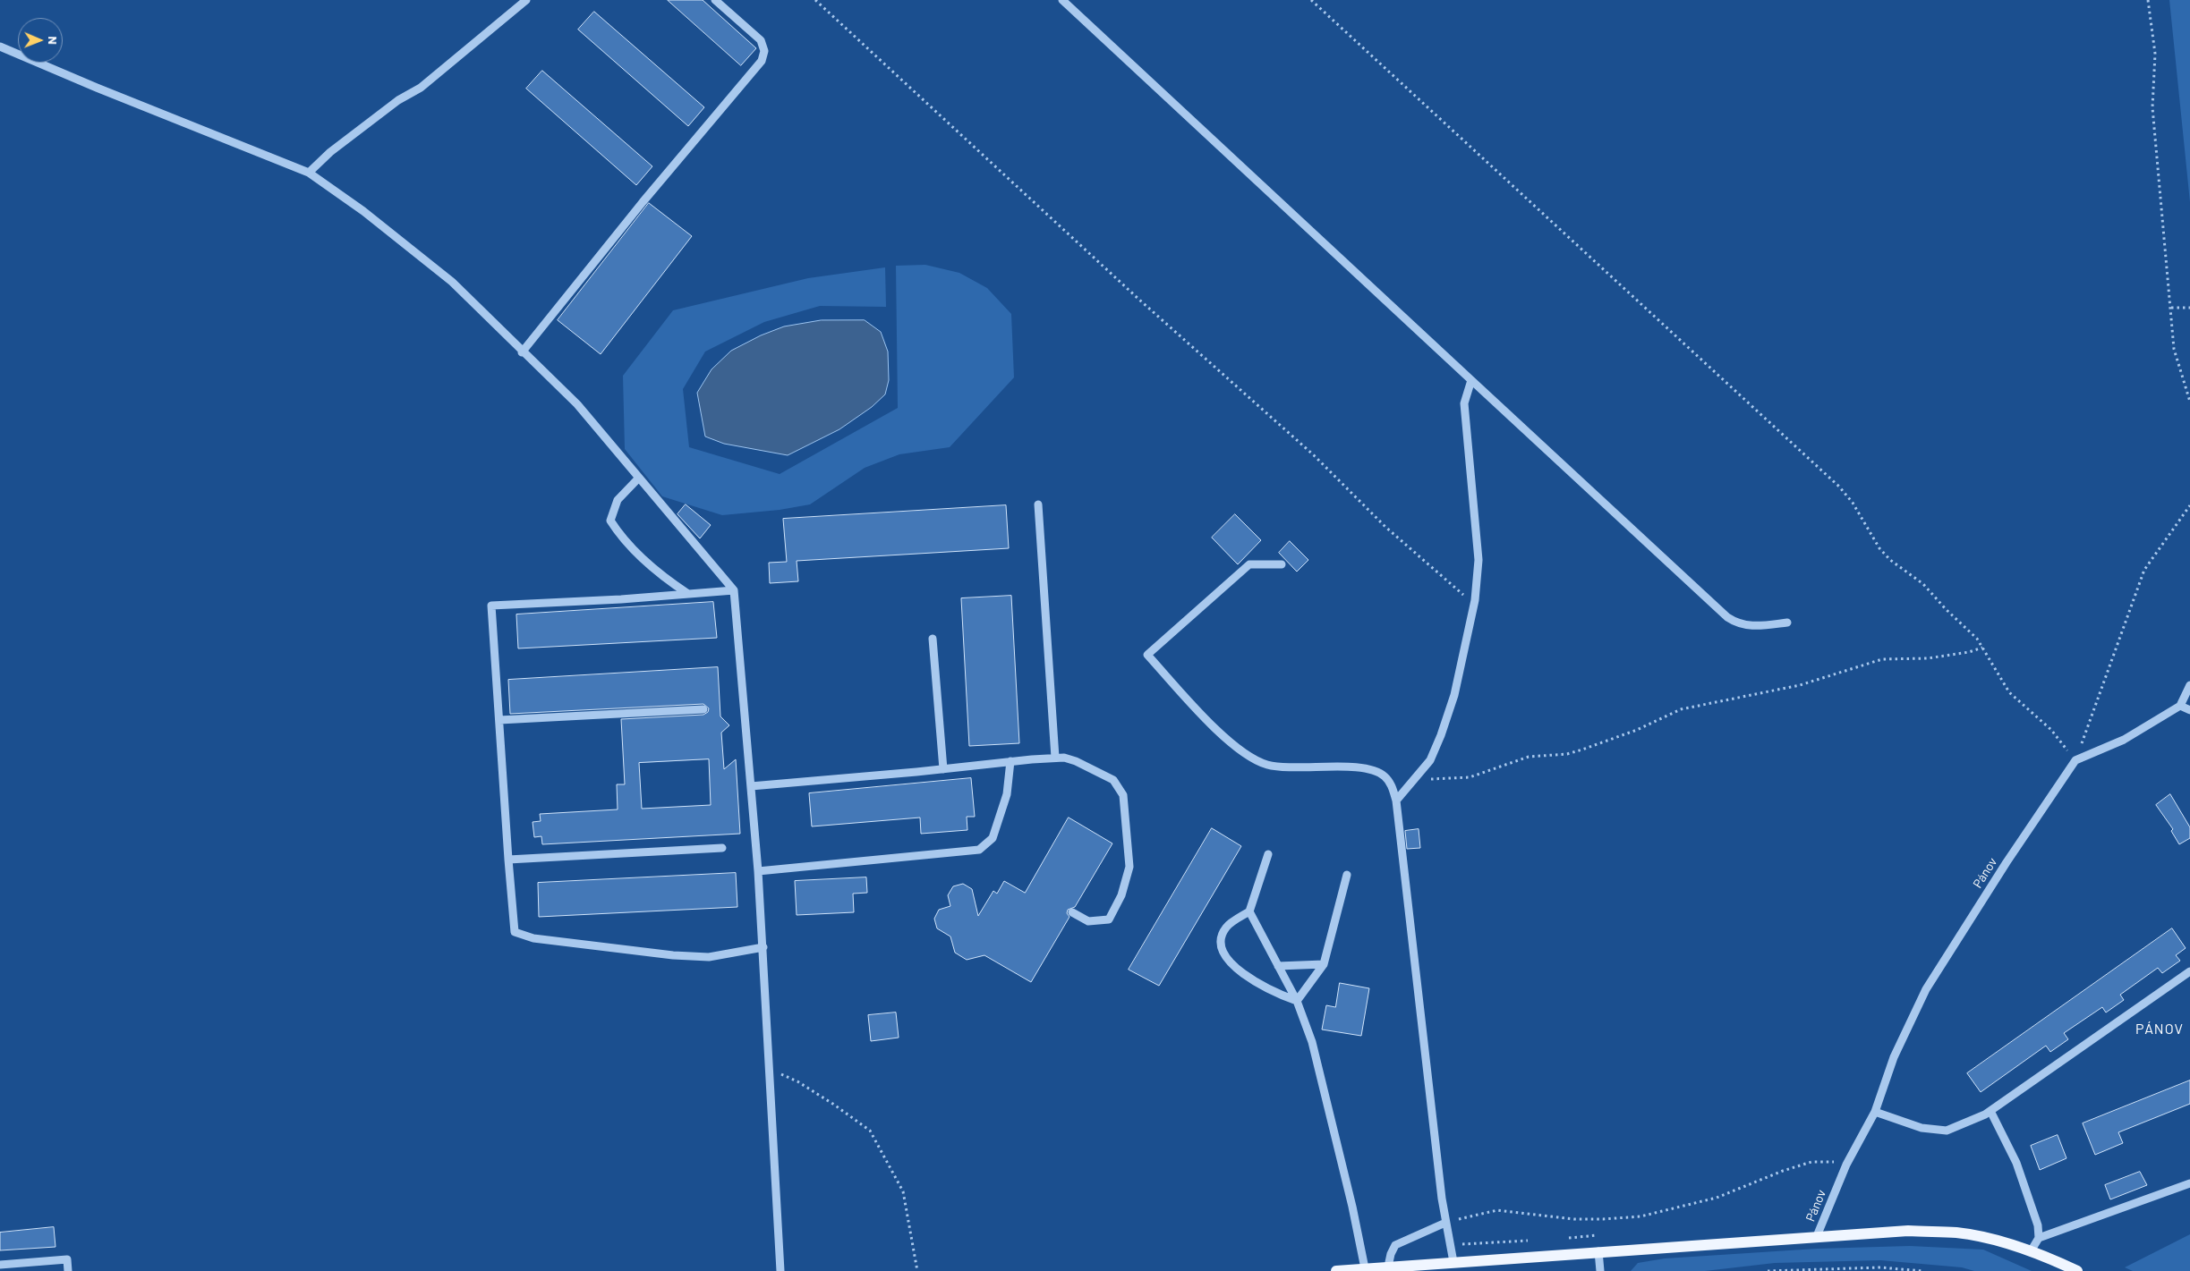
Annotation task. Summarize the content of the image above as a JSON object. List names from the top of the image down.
{
  "streets": {
    "street": ["Pánov"]
  },
  "districts": ["PÁNOV"],
  "north": "right"
}
